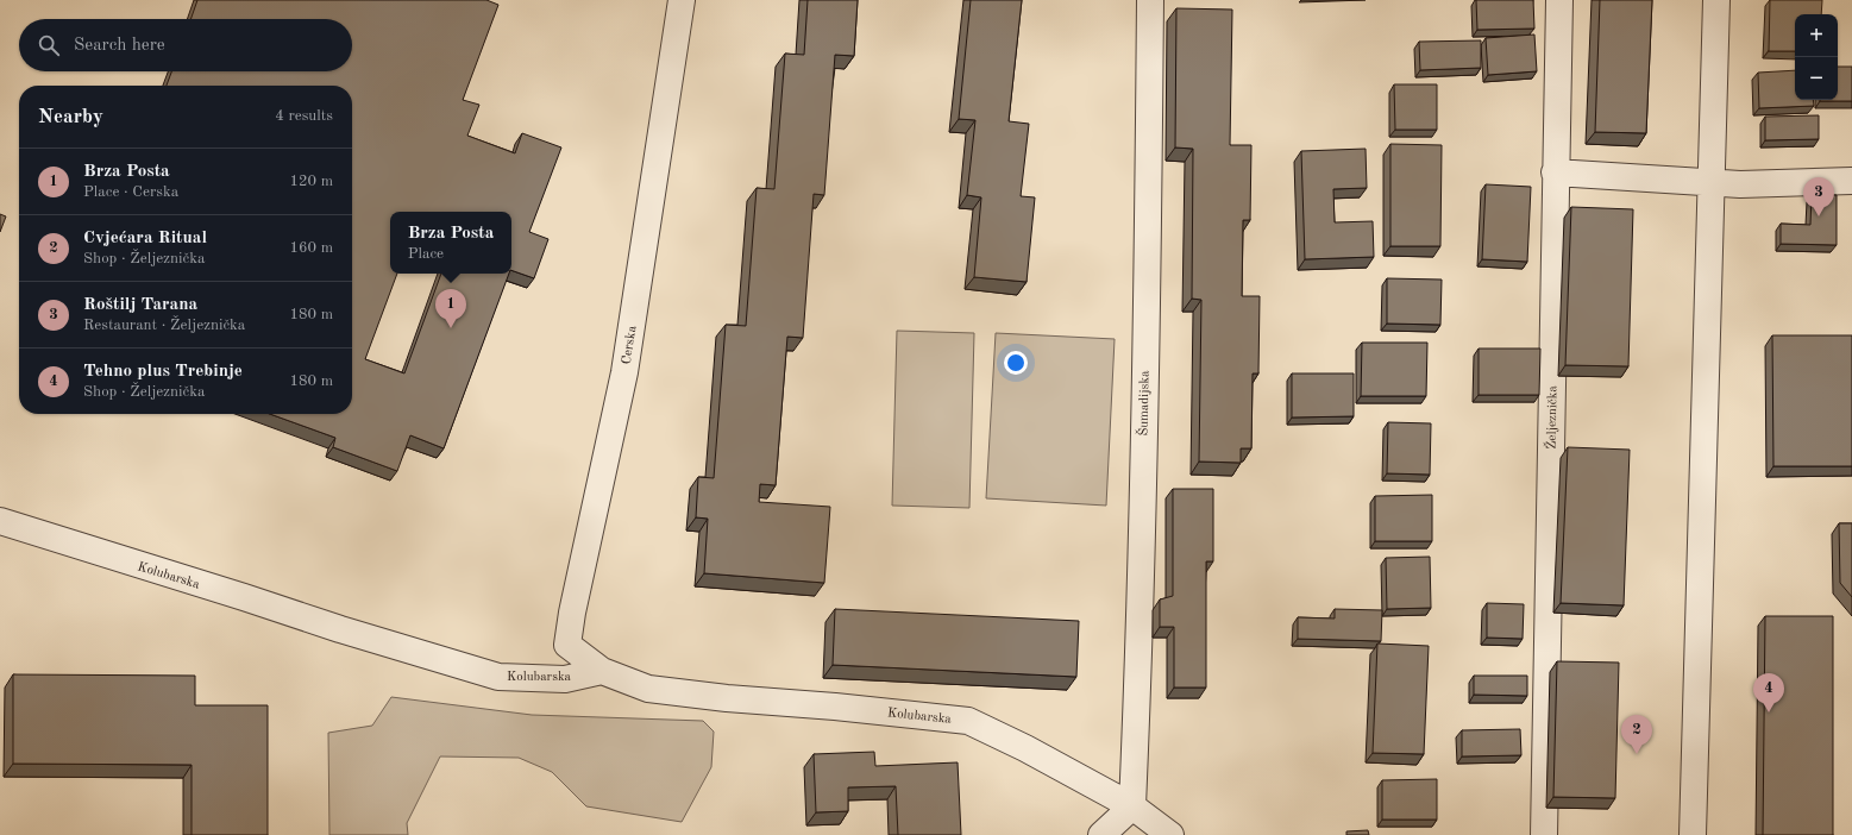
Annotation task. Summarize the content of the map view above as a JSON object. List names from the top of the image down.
{
  "streets": {
    "street": [
      "Cerska",
      "Šumadijska",
      "Željeznička",
      "Kolubarska"
    ]
  },
  "crossings": [
    ["Cerska", "Kolubarska"],
    ["Šumadijska", "Kolubarska"]
  ],
  "page": {
    "map_buttons": ["+", "−"],
    "search": "Search here",
    "heading": ["Nearby", "4 results"],
    "list": [
      {
        "mark": "1",
        "name": "Brza Posta",
        "note": "Place · Cerska",
        "value": "120 m"
      },
      {
        "mark": "2",
        "name": "Cvjećara Ritual",
        "note": "Shop · Željeznička",
        "value": "160 m"
      },
      {
        "mark": "3",
        "name": "Roštilj Tarana",
        "note": "Restaurant · Željeznička",
        "value": "180 m"
      },
      {
        "mark": "4",
        "name": "Tehno plus Trebinje",
        "note": "Shop · Željeznička",
        "value": "180 m"
      }
    ],
    "pins": [
      "3",
      "1",
      "4",
      "2"
    ],
    "popup": ["Brza Posta", "Place"]
  }
}
